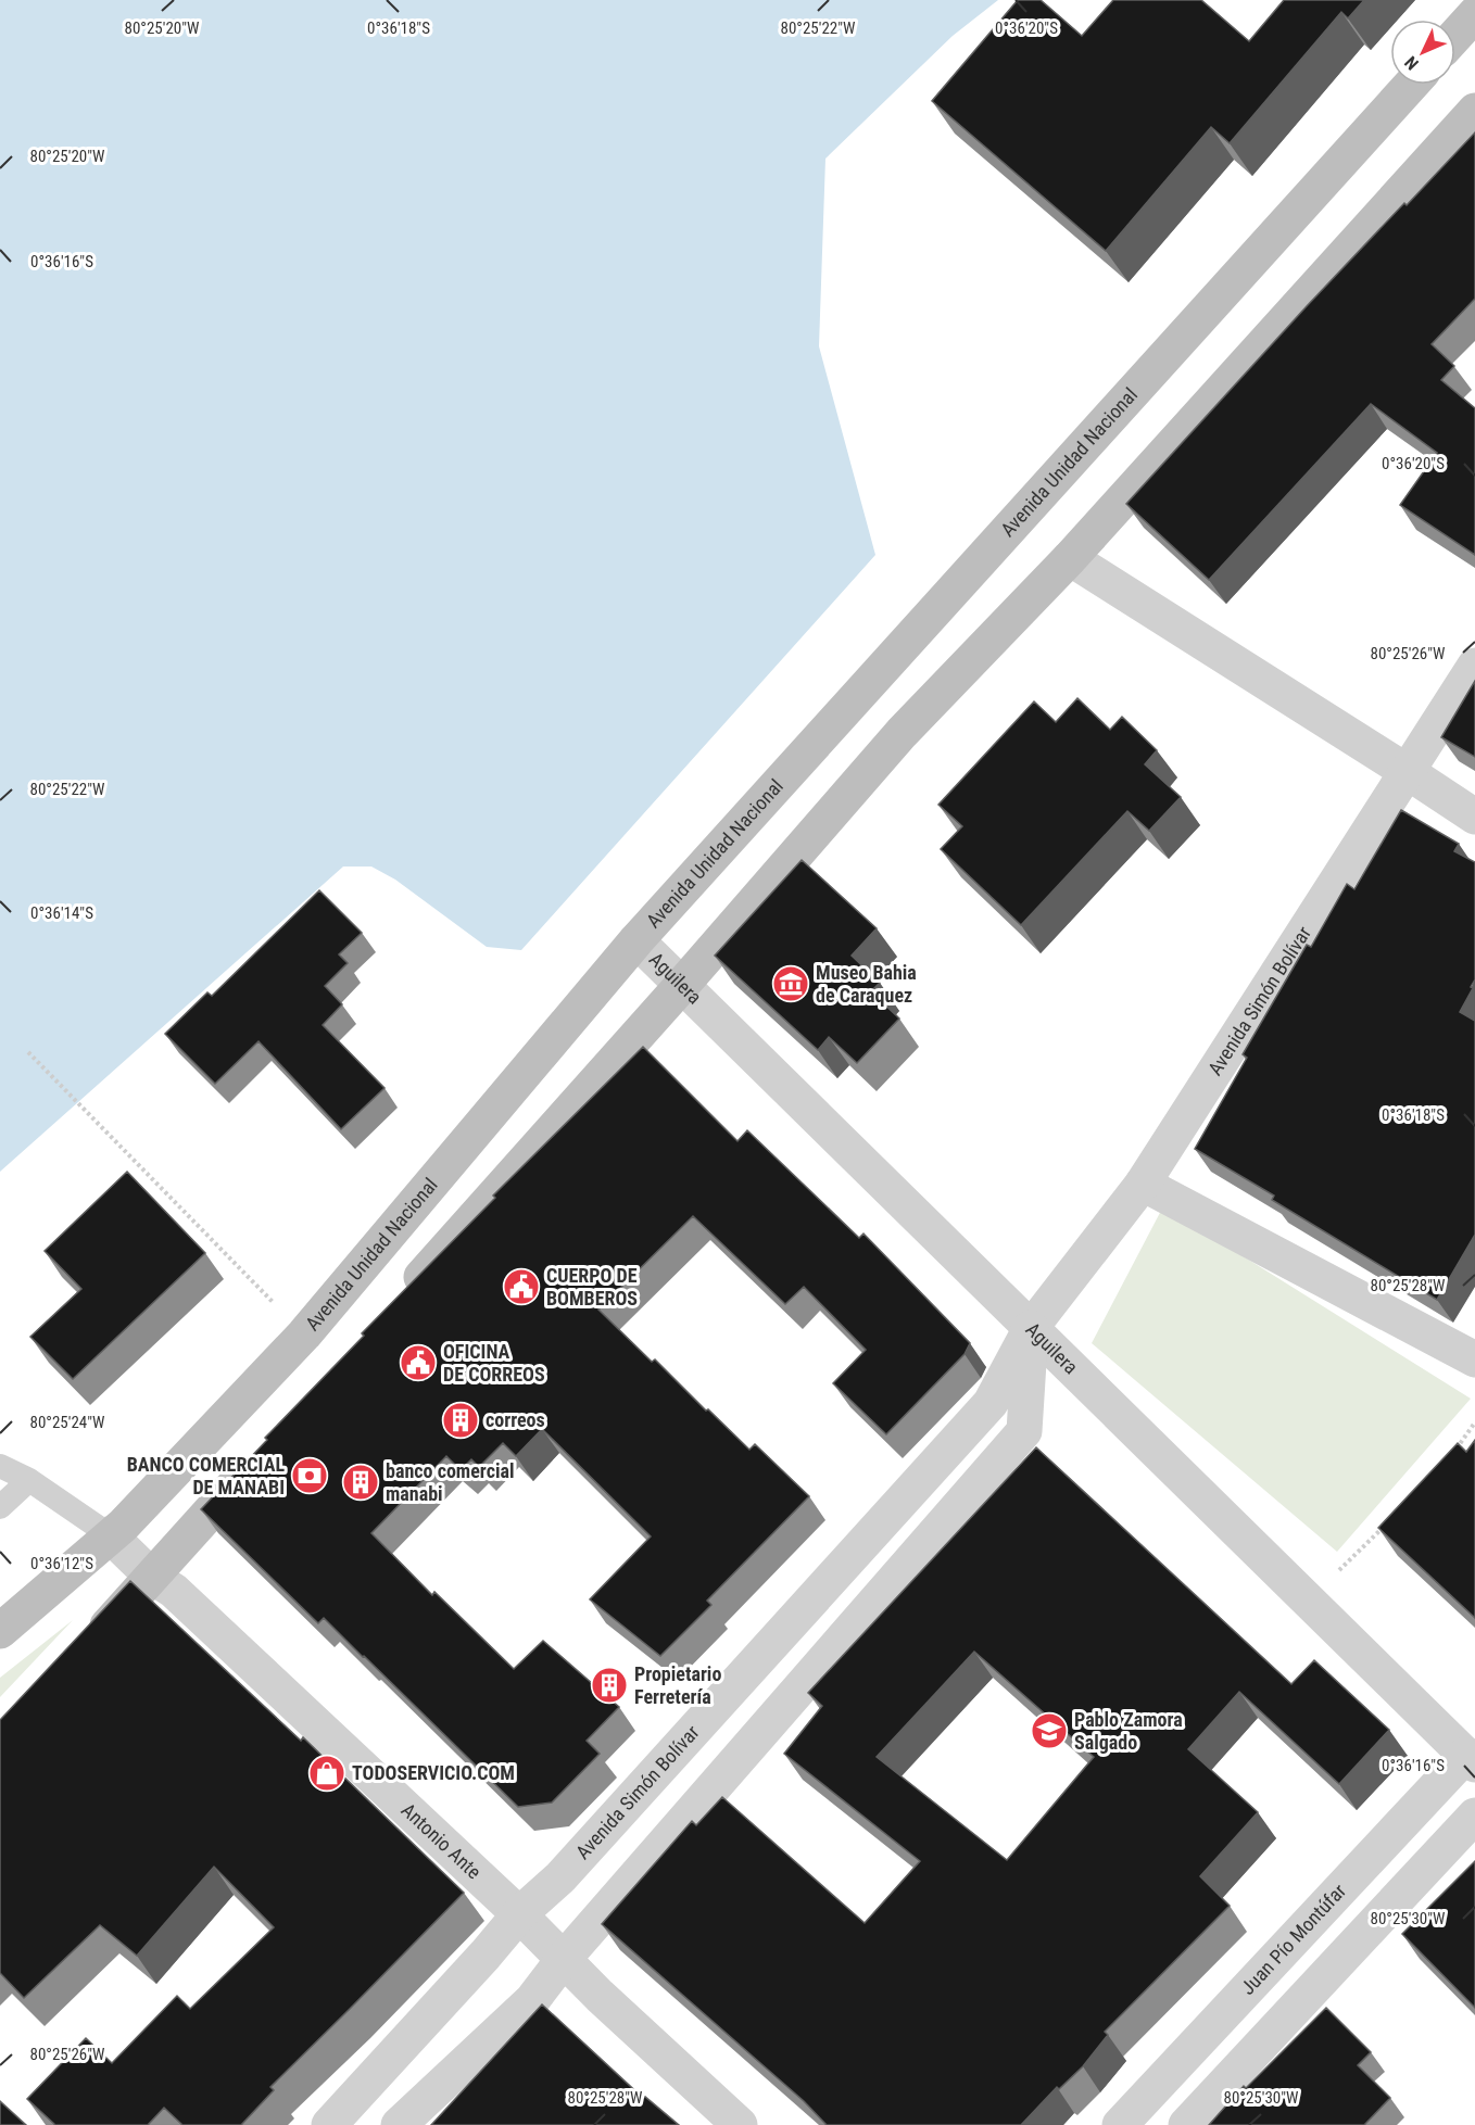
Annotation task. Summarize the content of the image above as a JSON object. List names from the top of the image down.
{
  "streets": {
    "main road": ["Avenida Unidad Nacional"],
    "street": [
      "Aguilera",
      "Avenida Simón Bolívar",
      "Antonio Ante",
      "Juan Pío Montúfar"
    ]
  },
  "crossings": [
    ["Avenida Unidad Nacional", "Aguilera"],
    ["Avenida Unidad Nacional", "Antonio Ante"],
    ["Aguilera", "Avenida Simón Bolívar"],
    ["Aguilera", "Juan Pío Montúfar"],
    ["Avenida Simón Bolívar", "Antonio Ante"]
  ],
  "places": {
    "museum": ["Museo Bahia de Caraquez"],
    "public building": ["CUERPO DE BOMBEROS", "OFICINA DE CORREOS"],
    "building": ["correos", "banco comercial manabi", "Propietario Ferretería"],
    "bank": ["BANCO COMERCIAL DE MANABI"],
    "school or university": ["Pablo Zamora Salgado"],
    "shop": ["TODOSERVICIO.COM"]
  },
  "north": "bottom left",
  "coordinates": [
    "80°25'20\"W",
    "80°25'22\"W",
    "0°36'18\"S",
    "0°36'20\"S",
    "0°36'16\"S",
    "80°25'26\"W",
    "0°36'14\"S",
    "80°25'28\"W",
    "80°25'24\"W",
    "0°36'12\"S",
    "80°25'30\"W"
  ]
}
